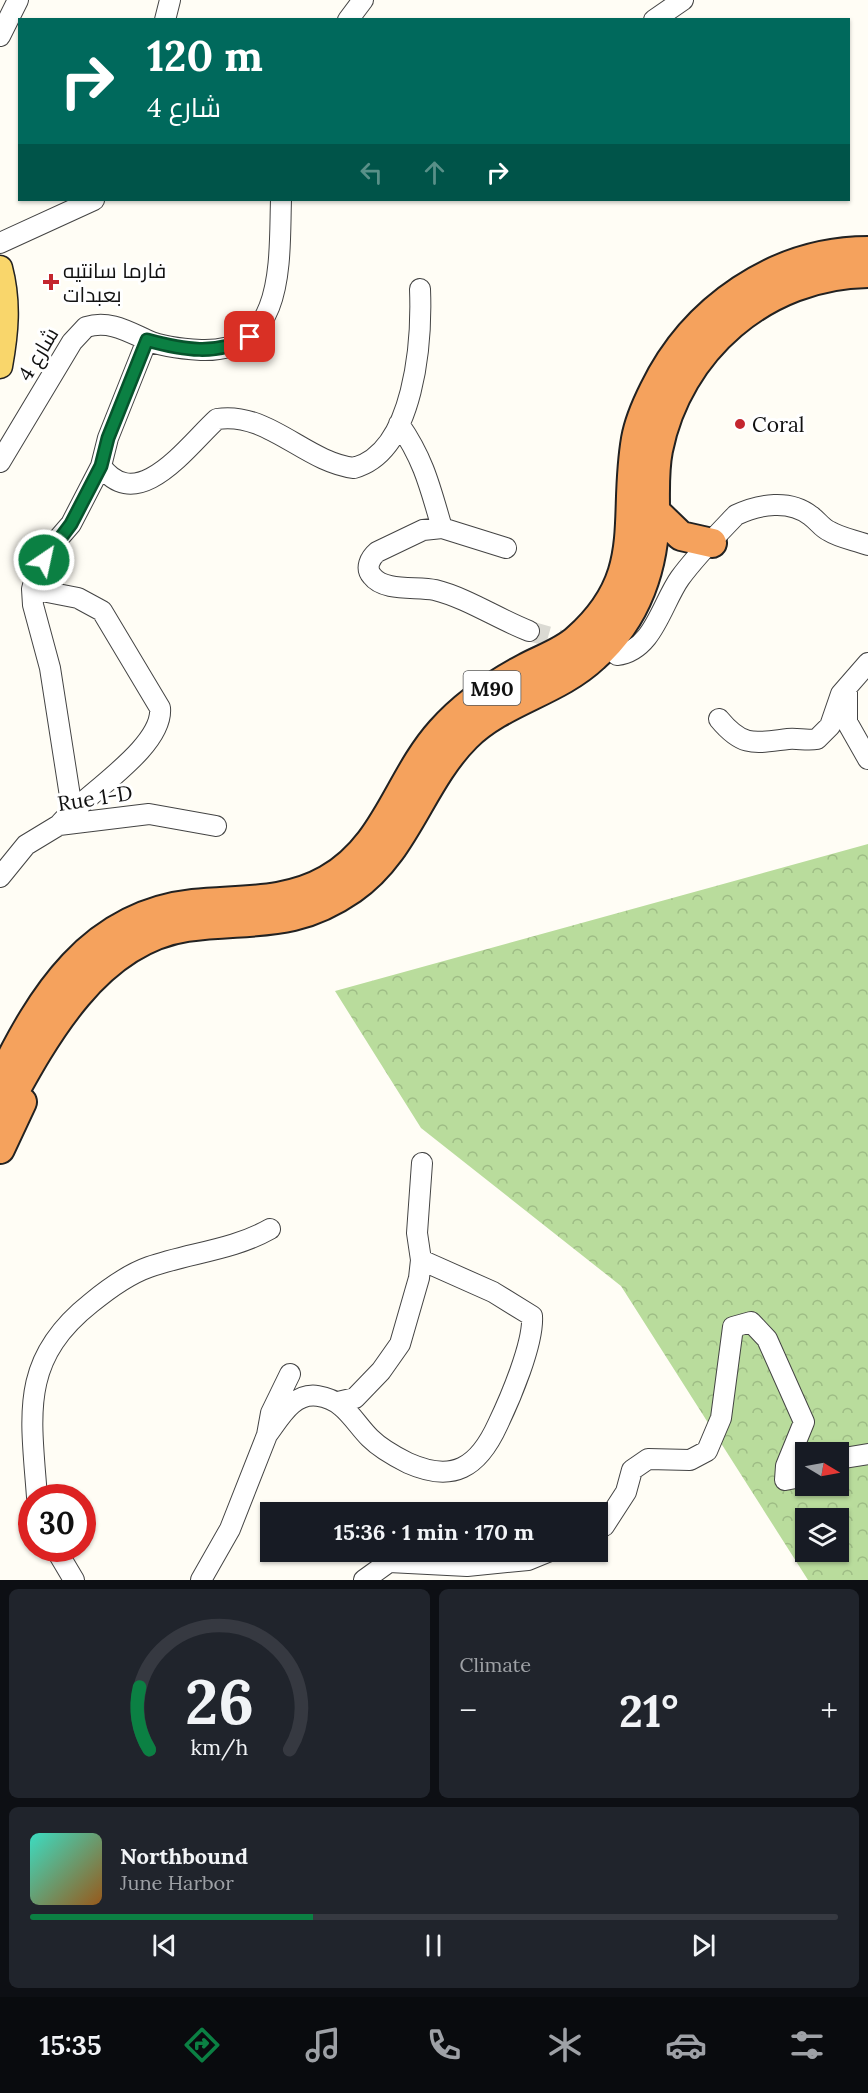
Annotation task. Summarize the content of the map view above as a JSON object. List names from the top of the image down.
{
  "streets": {
    "highway": ["M90"],
    "street": ["شارع 4", "Rue 1-D"]
  },
  "places": {
    "health": ["فارما سانتيه بعبدات"],
    "other": ["Coral"]
  },
  "north": "right",
  "page": {
    "turn": ["120 m", "شارع 4"],
    "limit": "30",
    "trip": "15:36 · 1 min · 170 m",
    "tile": "Climate",
    "heat": ["−", "21°", "+"],
    "song": ["Northbound", "June Harbor"],
    "tabs": "15:35",
    "gauge": ["26", "km/h"]
  }
}
